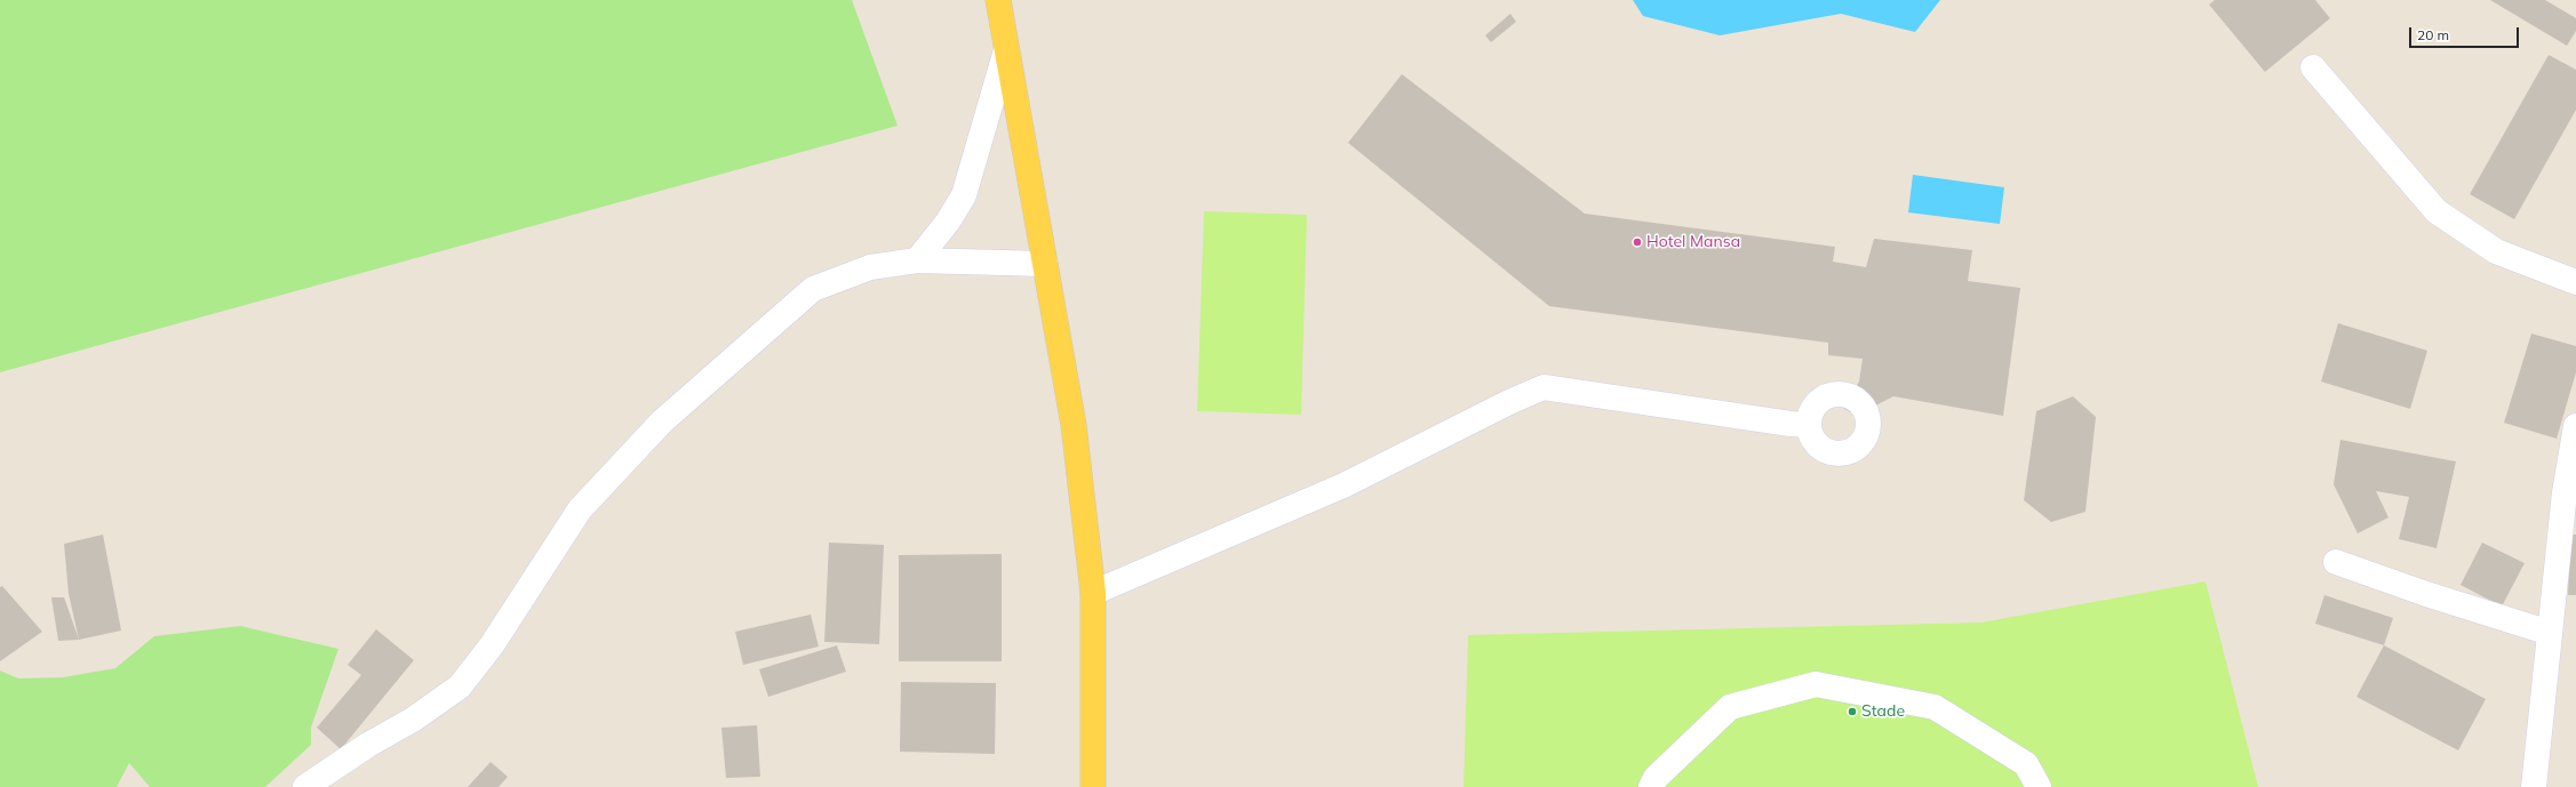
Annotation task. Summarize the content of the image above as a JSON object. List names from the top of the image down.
{
  "places": ["Hotel Mansa", "Stade"],
  "scale_bar": "20 m"
}
